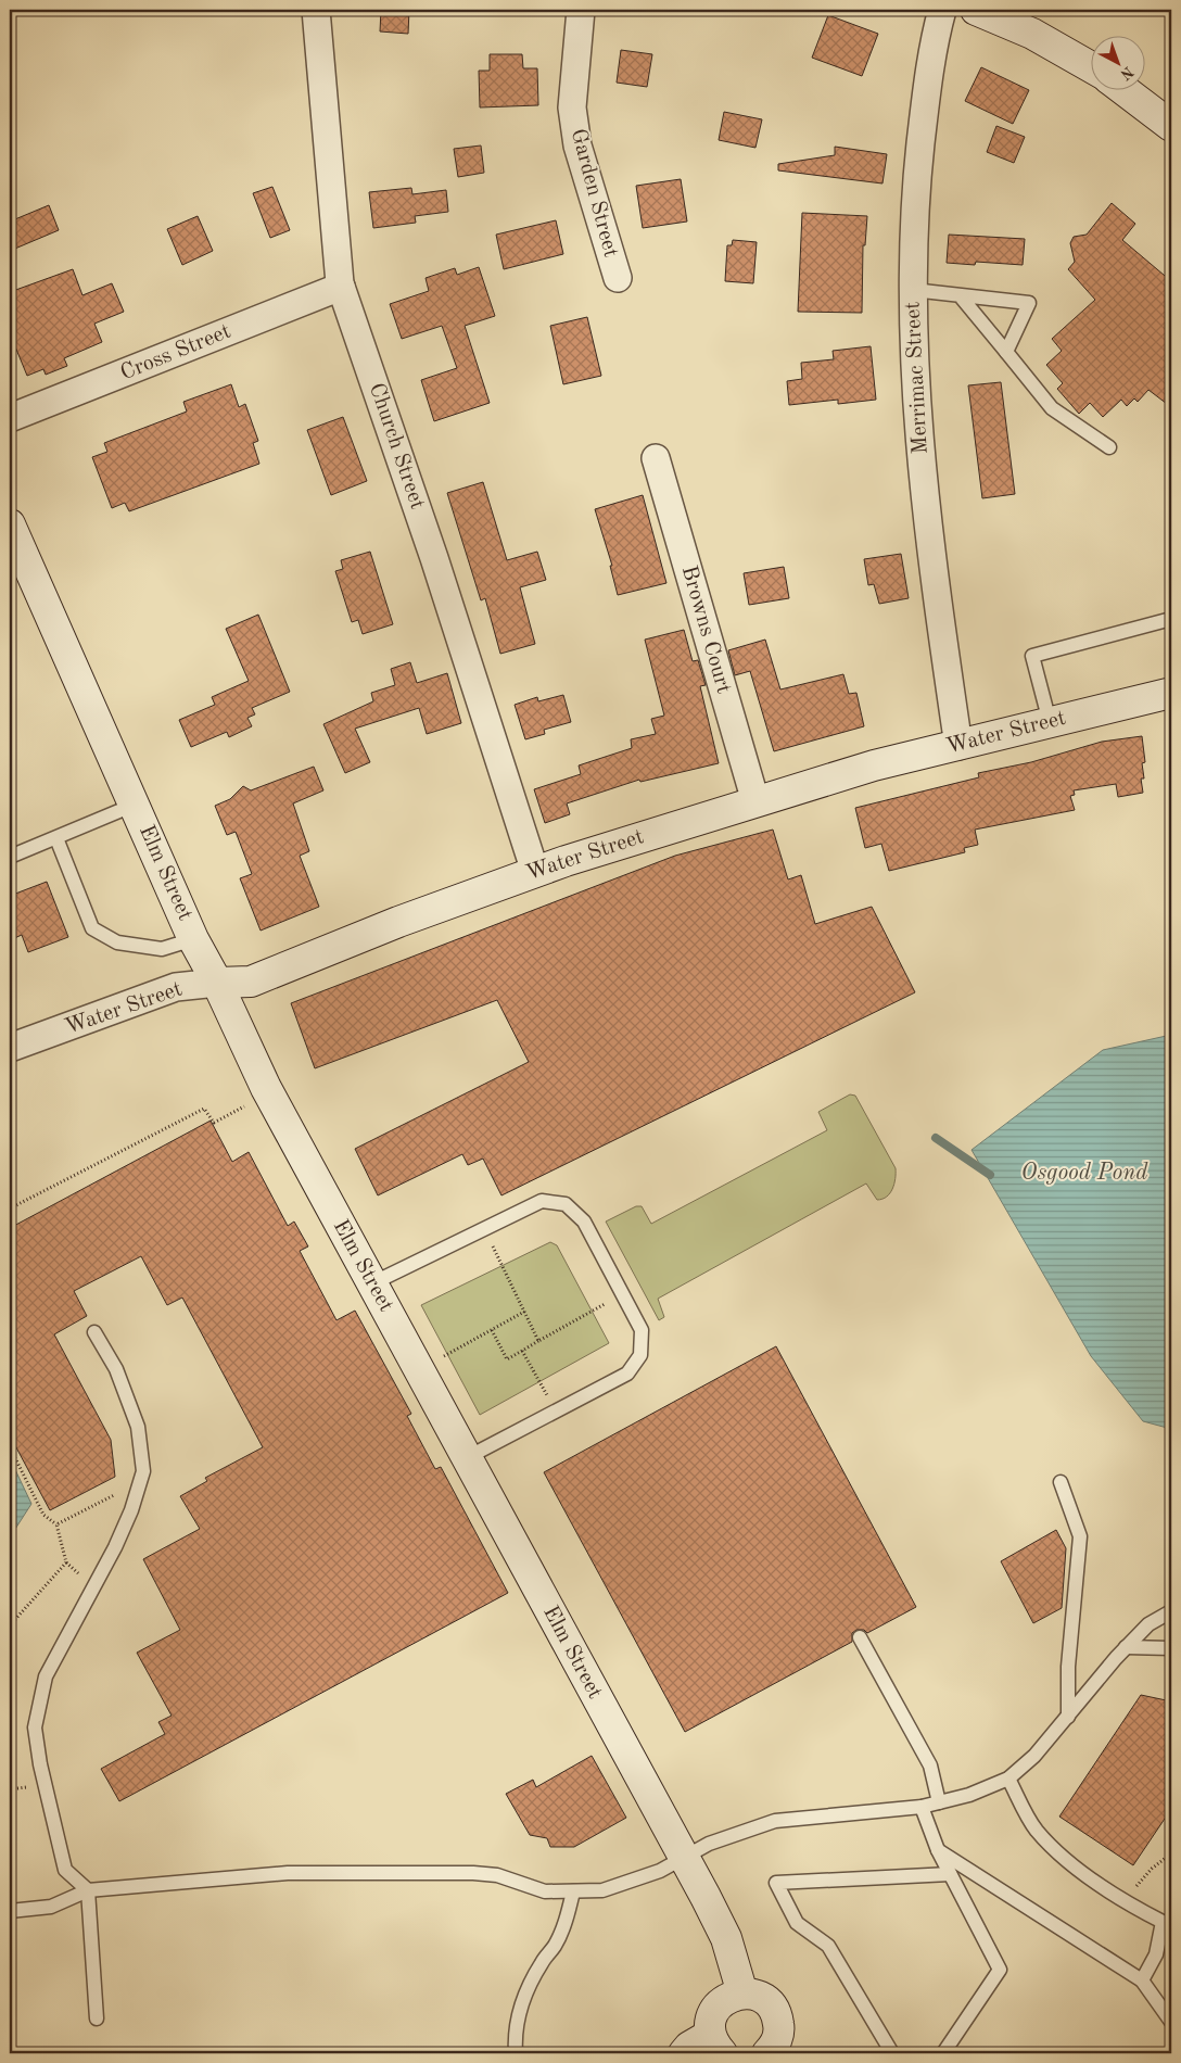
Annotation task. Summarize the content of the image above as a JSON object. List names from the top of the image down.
{
  "streets": {
    "street": [
      "Garden Street",
      "Cross Street",
      "Merrimac Street",
      "Church Street",
      "Browns Court",
      "Water Street",
      "Elm Street"
    ]
  },
  "crossings": [
    ["Cross Street", "Church Street"],
    ["Merrimac Street", "Water Street"],
    ["Church Street", "Water Street"],
    ["Browns Court", "Water Street"],
    ["Water Street", "Elm Street"]
  ],
  "water": ["Osgood Pond"],
  "north": "bottom right"
}
